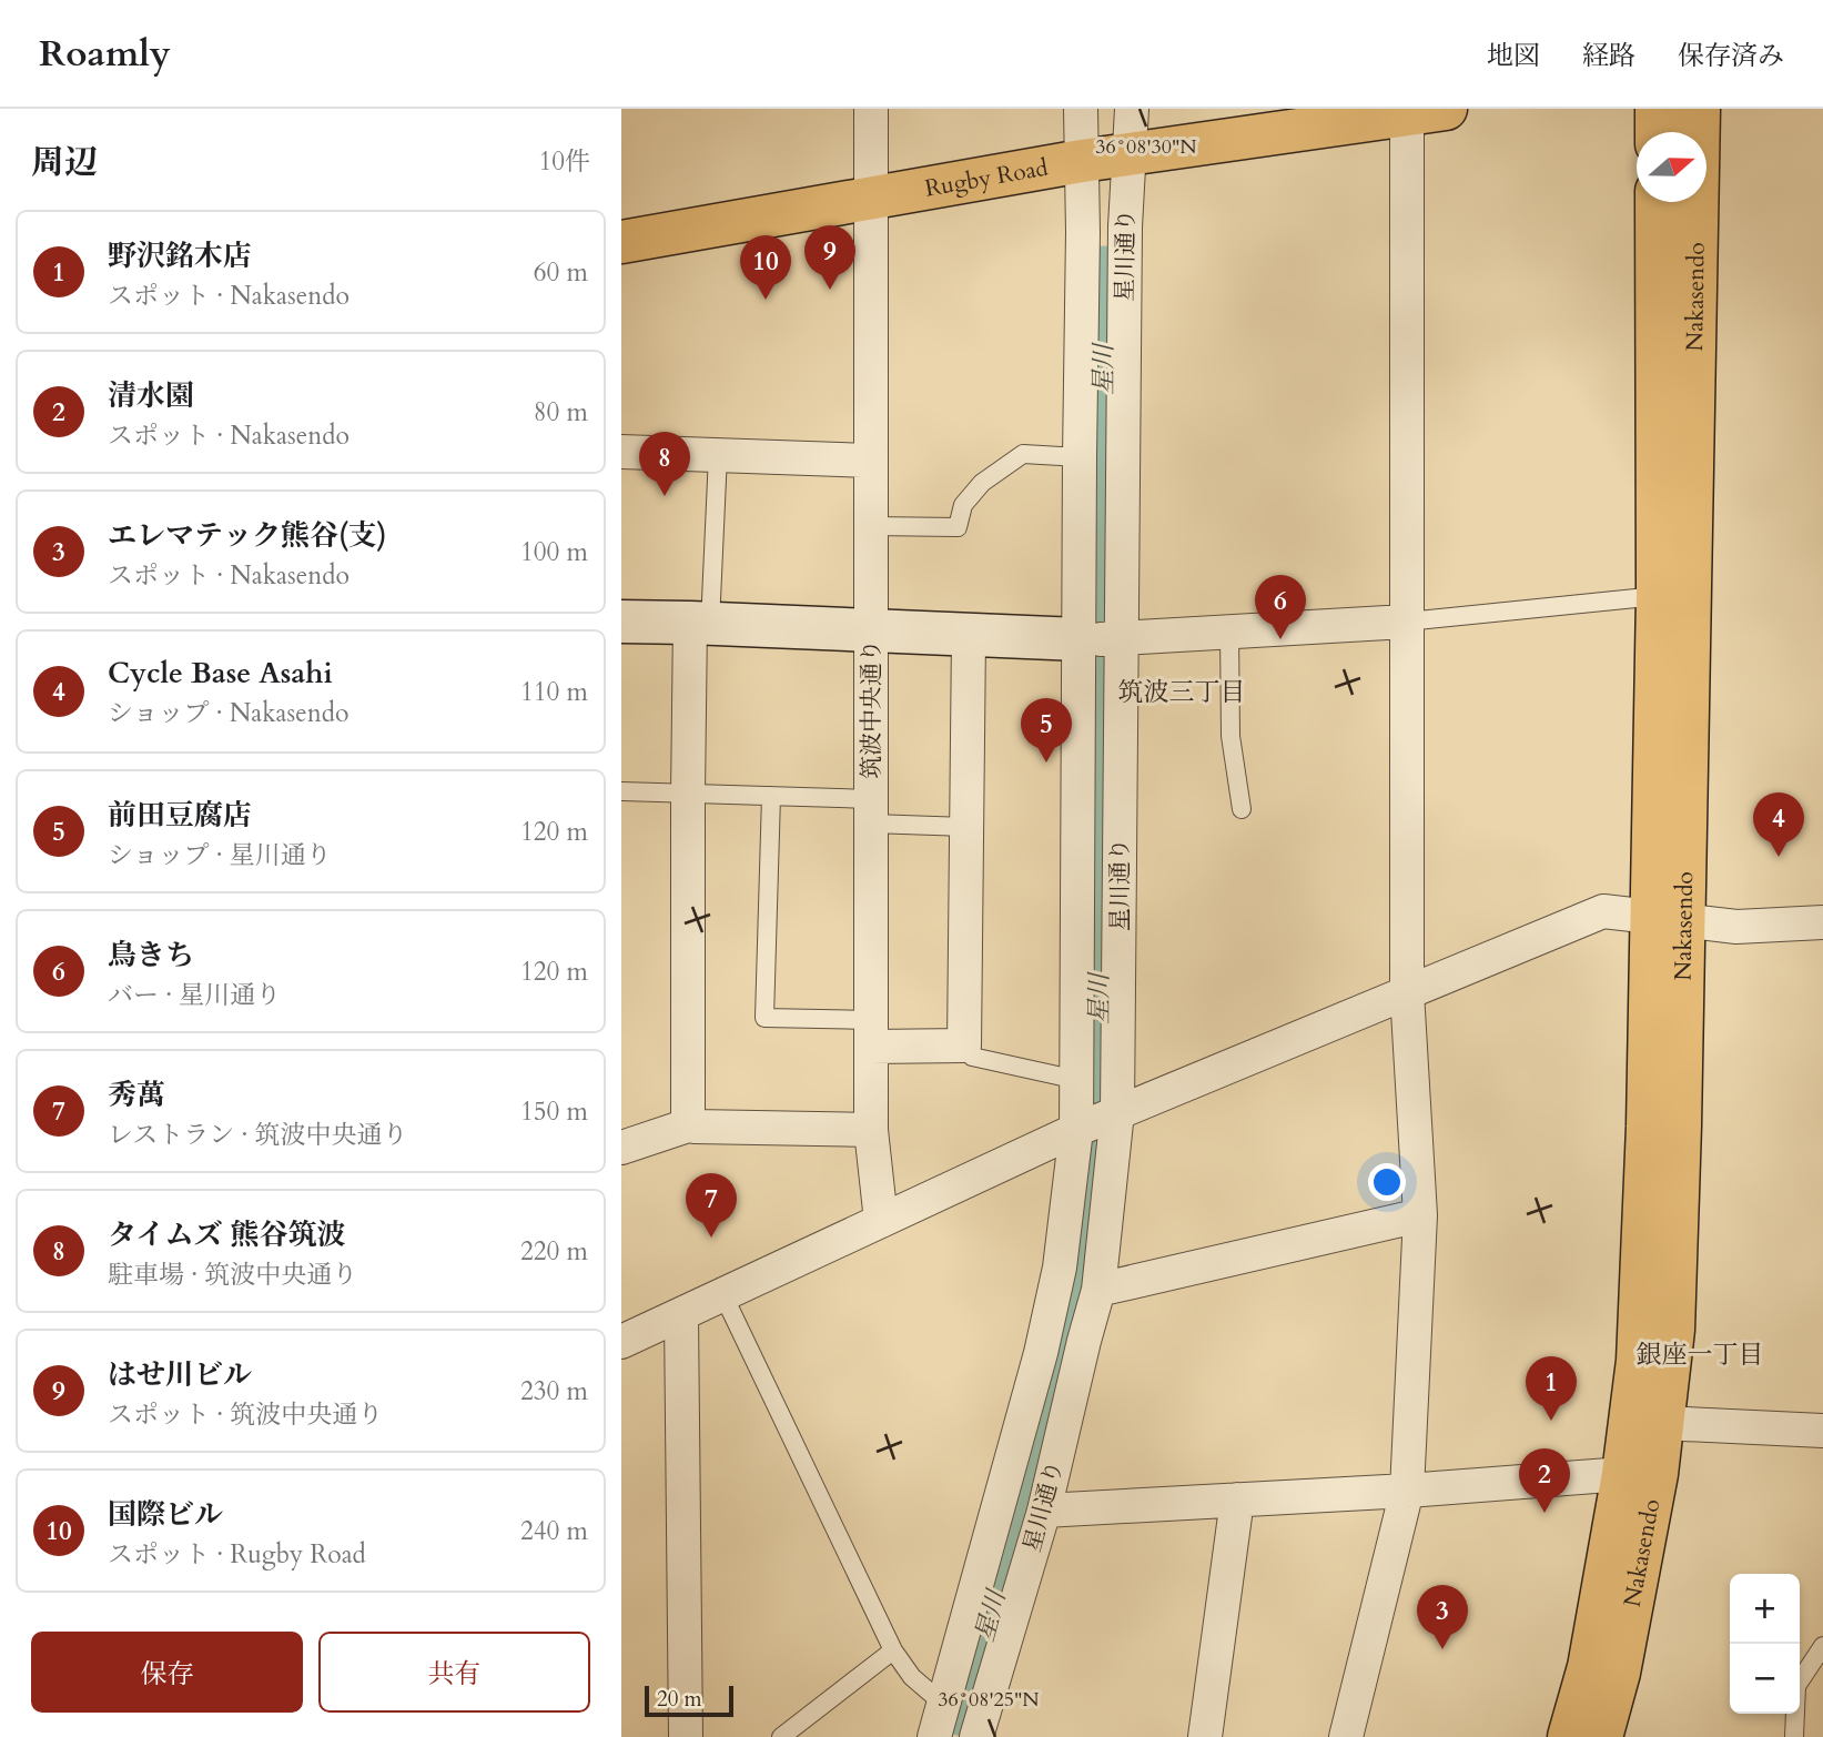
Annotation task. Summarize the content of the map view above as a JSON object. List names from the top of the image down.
{
  "streets": {
    "main road": ["Rugby Road", "Nakasendo"],
    "street": ["星川通り", "筑波中央通り"]
  },
  "crossings": [
    ["Rugby Road", "星川通り"],
    ["Rugby Road", "筑波中央通り"]
  ],
  "districts": ["筑波三丁目", "銀座一丁目"],
  "water": ["星川"],
  "scale_bar": "20 m",
  "north": "right",
  "page": {
    "header": "Roamly",
    "nav": ["地図", "経路", "保存済み"],
    "heading": ["周辺", "10件"],
    "list": [
      {
        "mark": "1",
        "name": "野沢銘木店",
        "note": "スポット · Nakasendo",
        "value": "60 m"
      },
      {
        "mark": "2",
        "name": "清水園",
        "note": "スポット · Nakasendo",
        "value": "80 m"
      },
      {
        "mark": "3",
        "name": "エレマテック熊谷(支)",
        "note": "スポット · Nakasendo",
        "value": "100 m"
      },
      {
        "mark": "4",
        "name": "Cycle Base Asahi",
        "note": "ショップ · Nakasendo",
        "value": "110 m"
      },
      {
        "mark": "5",
        "name": "前田豆腐店",
        "note": "ショップ · 星川通り",
        "value": "120 m"
      },
      {
        "mark": "6",
        "name": "鳥きち",
        "note": "バー · 星川通り",
        "value": "120 m"
      },
      {
        "mark": "7",
        "name": "秀萬",
        "note": "レストラン · 筑波中央通り",
        "value": "150 m"
      },
      {
        "mark": "8",
        "name": "タイムズ 熊谷筑波",
        "note": "駐車場 · 筑波中央通り",
        "value": "220 m"
      },
      {
        "mark": "9",
        "name": "はせ川ビル",
        "note": "スポット · 筑波中央通り",
        "value": "230 m"
      },
      {
        "mark": "10",
        "name": "国際ビル",
        "note": "スポット · Rugby Road",
        "value": "240 m"
      }
    ],
    "pins": [
      "9",
      "10",
      "8",
      "6",
      "5",
      "4",
      "7",
      "1",
      "2",
      "3"
    ],
    "map_buttons": ["+", "−"],
    "buttons": ["保存", "共有"],
    "scale": "20 m"
  },
  "coordinates": ["36°08'30\"N", "36°08'25\"N"]
}
